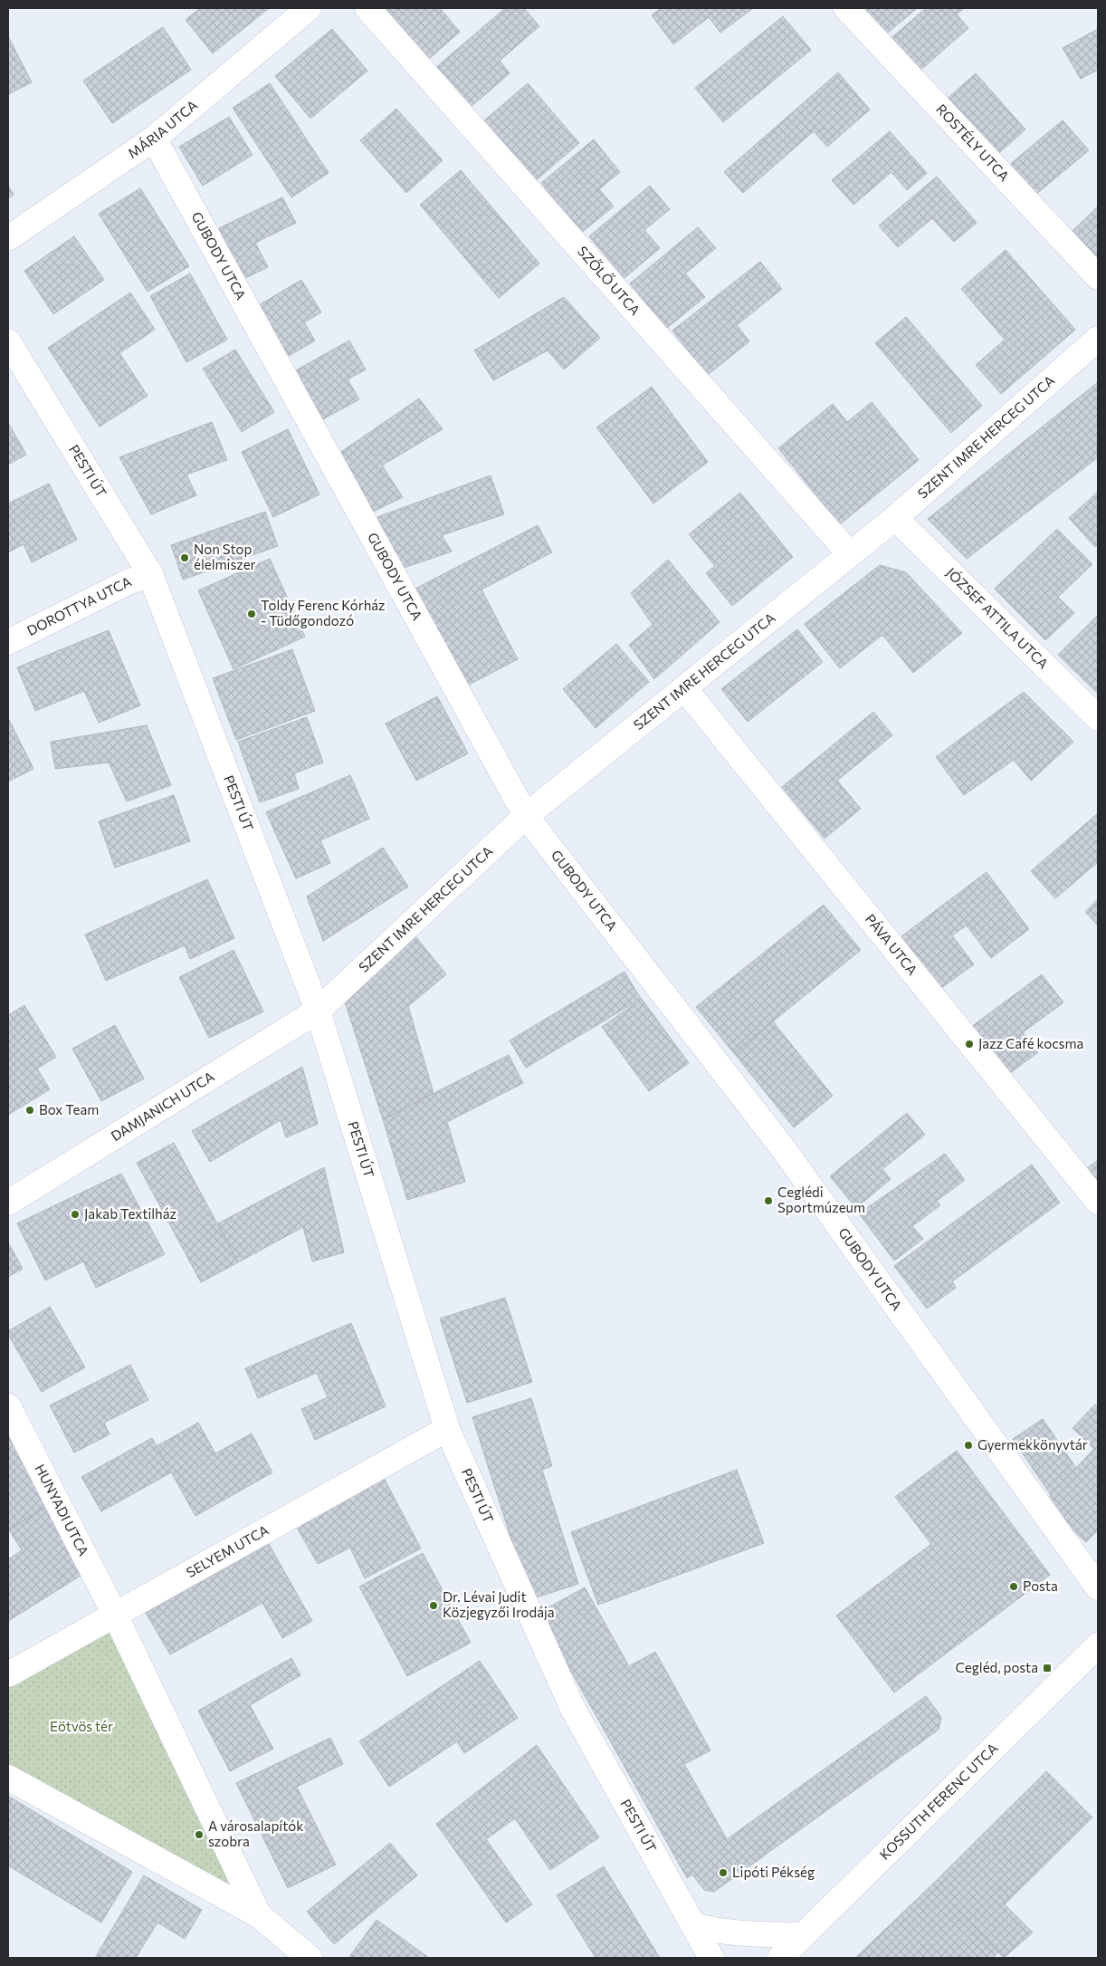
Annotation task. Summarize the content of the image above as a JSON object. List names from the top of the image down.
{
  "streets": {
    "street": [
      "MÁRIA UTCA",
      "ROSTÉLY UTCA",
      "GUBODY UTCA",
      "SZŐLŐ UTCA",
      "SZENT IMRE HERCEG UTCA",
      "PESTI ÚT",
      "DOROTTYA UTCA",
      "JÓZSEF ATTILA UTCA",
      "PÁVA UTCA",
      "DAMJANICH UTCA",
      "HUNYADI UTCA",
      "SELYEM UTCA",
      "KOSSUTH FERENC UTCA"
    ]
  },
  "crossings": [
    ["MÁRIA UTCA", "GUBODY UTCA"],
    ["GUBODY UTCA", "SZENT IMRE HERCEG UTCA"],
    ["SZŐLŐ UTCA", "SZENT IMRE HERCEG UTCA"],
    ["SZENT IMRE HERCEG UTCA", "PESTI ÚT"],
    ["SZENT IMRE HERCEG UTCA", "JÓZSEF ATTILA UTCA"],
    ["SZENT IMRE HERCEG UTCA", "PÁVA UTCA"],
    ["SZENT IMRE HERCEG UTCA", "DAMJANICH UTCA"],
    ["PESTI ÚT", "DOROTTYA UTCA"],
    ["PESTI ÚT", "DAMJANICH UTCA"],
    ["PESTI ÚT", "SELYEM UTCA"],
    ["HUNYADI UTCA", "SELYEM UTCA"]
  ],
  "parks": ["Eötvös tér"],
  "places": {
    "other": [
      "Non Stop élelmiszer",
      "Toldy Ferenc Kórház - Tüdőgondozó",
      "Jazz Café kocsma",
      "Box Team",
      "Ceglédi Sportmúzeum",
      "Jakab Textilház",
      "Gyermekkönyvtár",
      "Posta",
      "Dr. Lévai Judit Közjegyzői Irodája",
      "A városalapítók szobra",
      "Lipóti Pékség"
    ],
    "transit": ["Cegléd, posta"]
  }
}
